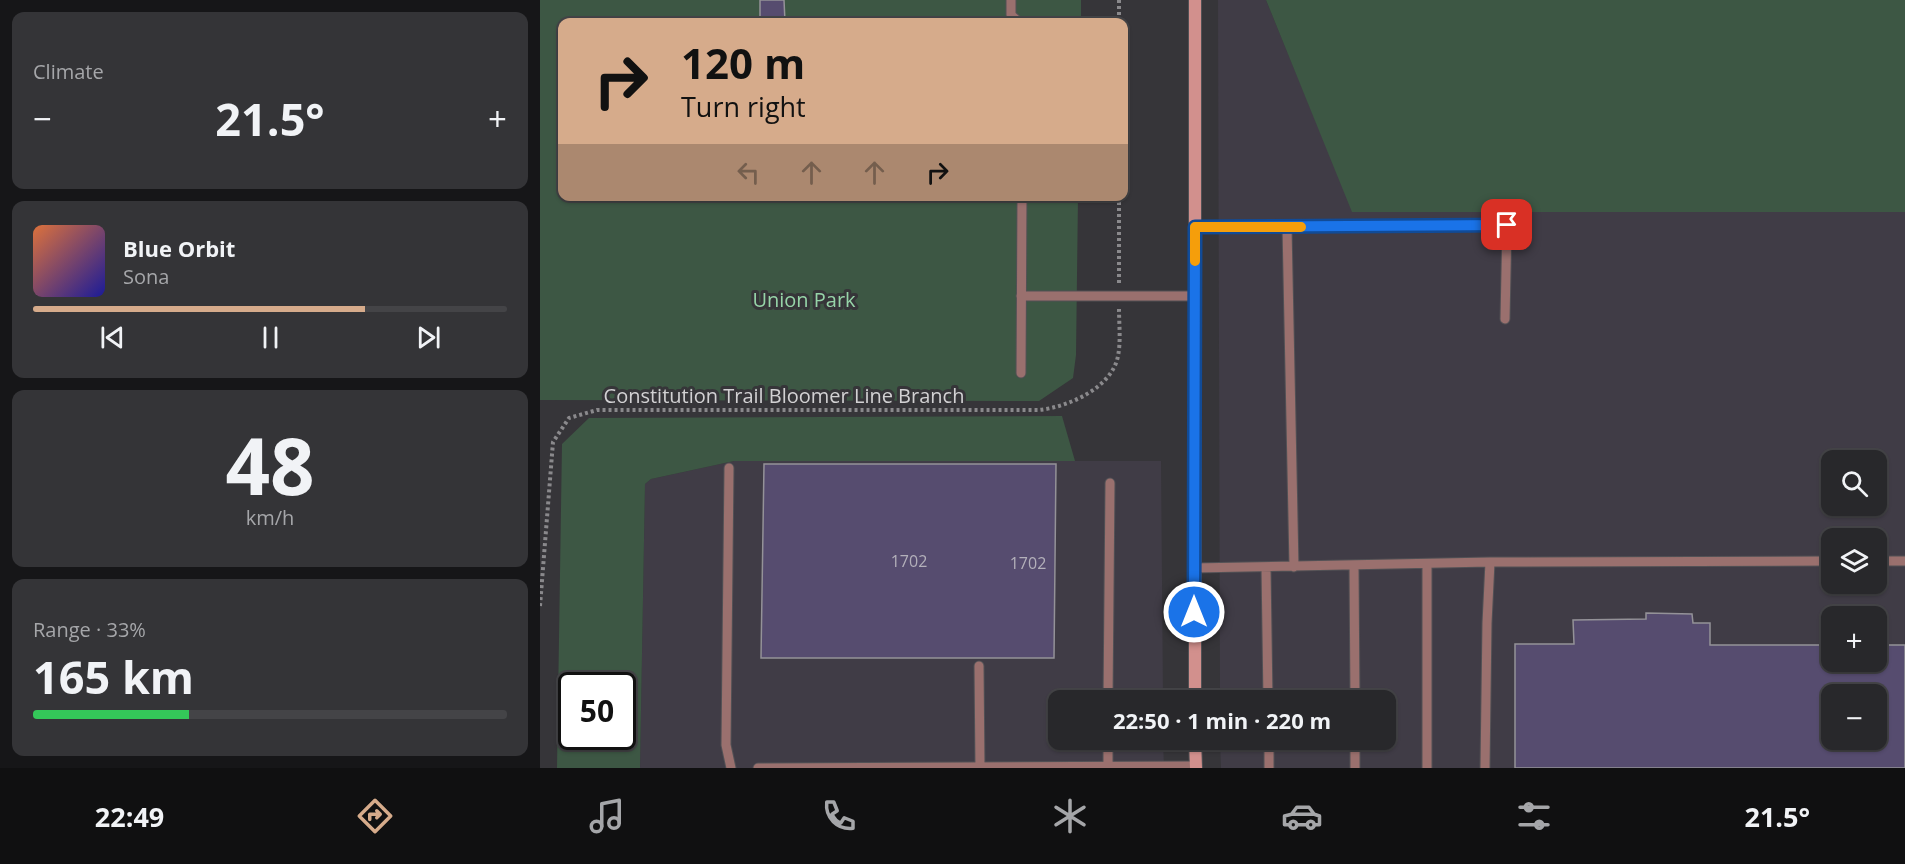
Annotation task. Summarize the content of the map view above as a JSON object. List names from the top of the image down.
{
  "streets": {
    "path": ["Constitution Trail Bloomer Line Branch"]
  },
  "parks": ["Union Park"],
  "house_numbers": ["1702", "1702"],
  "page": {
    "tile": [
      "Climate",
      ["48", "km/h"],
      ["Range · 33%", "165 km"]
    ],
    "turn": ["120 m", "Turn right"],
    "heat": ["−", "21.5°", "+"],
    "song": ["Blue Orbit", "Sona"],
    "map_buttons": ["+", "−"],
    "limit": "50",
    "trip": "22:50 · 1 min · 220 m",
    "tabs": ["22:49", "21.5°"]
  }
}
